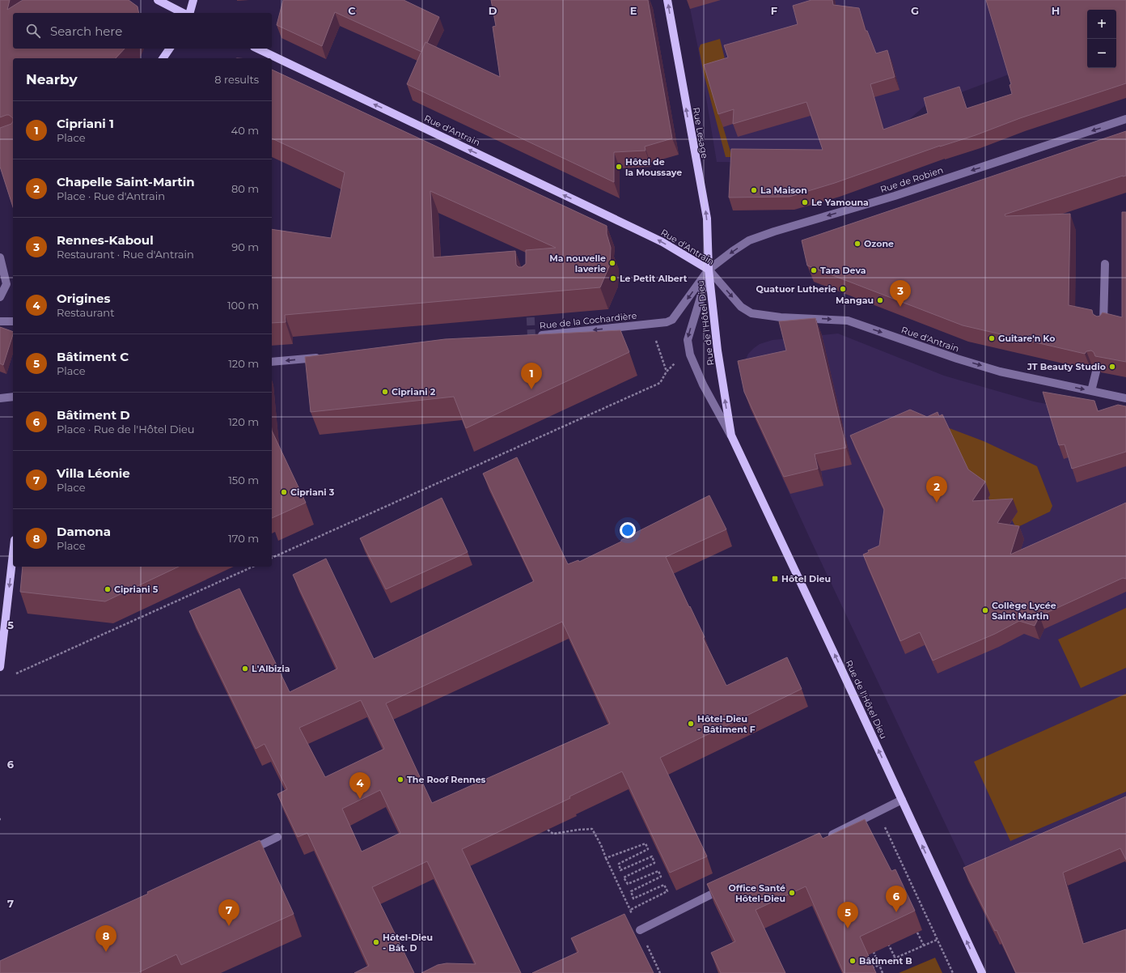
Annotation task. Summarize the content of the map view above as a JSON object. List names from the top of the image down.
{
  "streets": {
    "main road": ["Rue d'Antrain", "Rue Lesage", "Rue de l'Hôtel Dieu"],
    "street": ["Rue de Robien", "Rue de la Cochardière"]
  },
  "crossings": [
    ["Rue d'Antrain", "Rue Lesage"],
    ["Rue d'Antrain", "Rue de Robien"],
    ["Rue d'Antrain", "Rue de la Cochardière"],
    ["Rue d'Antrain", "Rue de l'Hôtel Dieu"],
    ["Rue Lesage", "Rue de Robien"],
    ["Rue Lesage", "Rue de la Cochardière"],
    ["Rue Lesage", "Rue de l'Hôtel Dieu"],
    ["Rue de Robien", "Rue de la Cochardière"],
    ["Rue de Robien", "Rue de l'Hôtel Dieu"],
    ["Rue de la Cochardière", "Rue de l'Hôtel Dieu"]
  ],
  "one_way": [
    "Rue Lesage",
    "Rue de Robien",
    "Rue de la Cochardière",
    "Rue de l'Hôtel Dieu"
  ],
  "places": {
    "other": [
      "Hôtel de la Moussaye",
      "La Maison",
      "Le Yamouna",
      "Ozone",
      "Ma nouvelle laverie",
      "Tara Deva",
      "Le Petit Albert",
      "Quatuor Lutherie",
      "Mangau",
      "Guitare'n Ko",
      "JT Beauty Studio",
      "Cipriani 2",
      "Cipriani 3",
      "Cipriani 5",
      "Collège Lycée Saint Martin",
      "L'Albizia",
      "Hôtel-Dieu - Bâtiment F",
      "The Roof Rennes",
      "Office Santé Hôtel-Dieu",
      "Hôtel-Dieu - Bât. D",
      "Bâtiment B"
    ],
    "transit": ["Hôtel Dieu"]
  },
  "page": {
    "map_buttons": ["+", "−"],
    "search": "Search here",
    "heading": ["Nearby", "8 results"],
    "list": [
      {
        "mark": "1",
        "name": "Cipriani 1",
        "note": "Place",
        "value": "40 m"
      },
      {
        "mark": "2",
        "name": "Chapelle Saint-Martin",
        "note": "Place · Rue d'Antrain",
        "value": "80 m"
      },
      {
        "mark": "3",
        "name": "Rennes-Kaboul",
        "note": "Restaurant · Rue d'Antrain",
        "value": "90 m"
      },
      {
        "mark": "4",
        "name": "Origines",
        "note": "Restaurant",
        "value": "100 m"
      },
      {
        "mark": "5",
        "name": "Bâtiment C",
        "note": "Place",
        "value": "120 m"
      },
      {
        "mark": "6",
        "name": "Bâtiment D",
        "note": "Place · Rue de l'Hôtel Dieu",
        "value": "120 m"
      },
      {
        "mark": "7",
        "name": "Villa Léonie",
        "note": "Place",
        "value": "150 m"
      },
      {
        "mark": "8",
        "name": "Damona",
        "note": "Place",
        "value": "170 m"
      }
    ],
    "pins": [
      "3",
      "1",
      "2",
      "4",
      "6",
      "7",
      "5",
      "8"
    ]
  },
  "grid": {
    "columns": [
      "C",
      "D",
      "E",
      "F",
      "G",
      "H"
    ],
    "rows": ["5", "6", "7"]
  }
}
